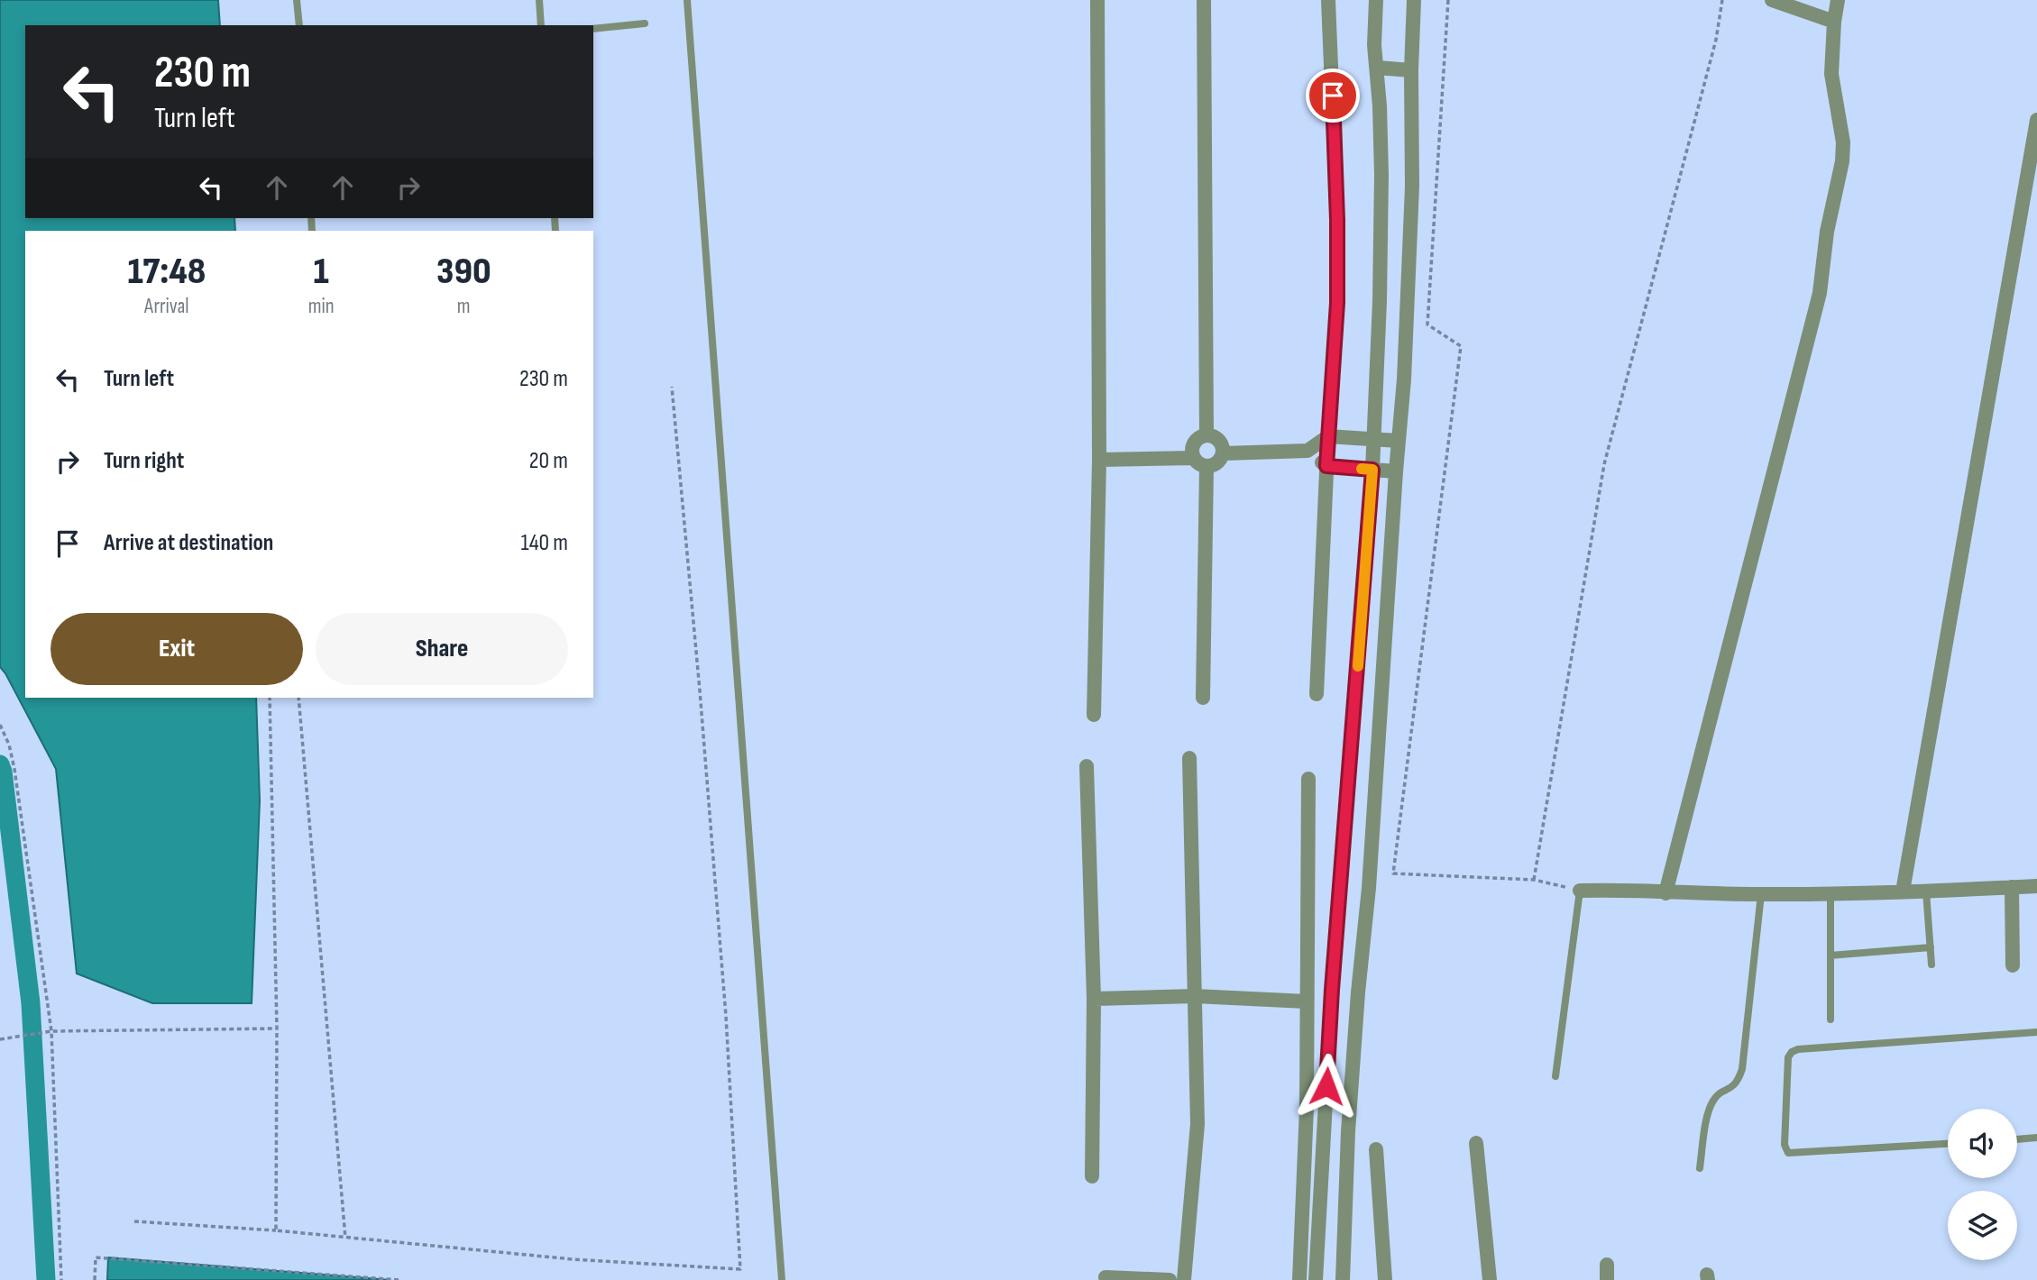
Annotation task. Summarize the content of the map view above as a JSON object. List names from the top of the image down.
{
  "page": {
    "turn": ["230 m", "Turn left"],
    "eta": [
      "17:48",
      "Arrival",
      "1",
      "min",
      "390",
      "m"
    ],
    "list": [
      {
        "name": "Turn left",
        "value": "230 m"
      },
      {
        "name": "Turn right",
        "value": "20 m"
      },
      {
        "name": "Arrive at destination",
        "value": "140 m"
      }
    ],
    "buttons": ["Exit", "Share"]
  }
}
